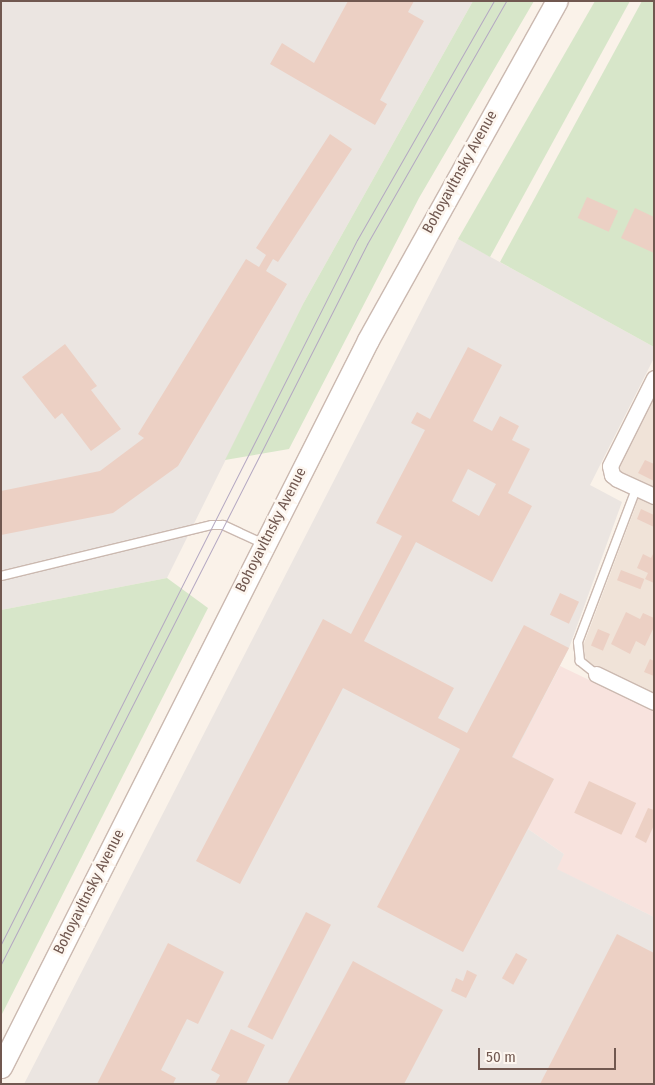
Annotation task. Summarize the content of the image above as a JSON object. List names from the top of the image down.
{
  "streets": {
    "main road": ["Bohoyavltnsky Avenue"]
  },
  "scale_bar": "50 m"
}
